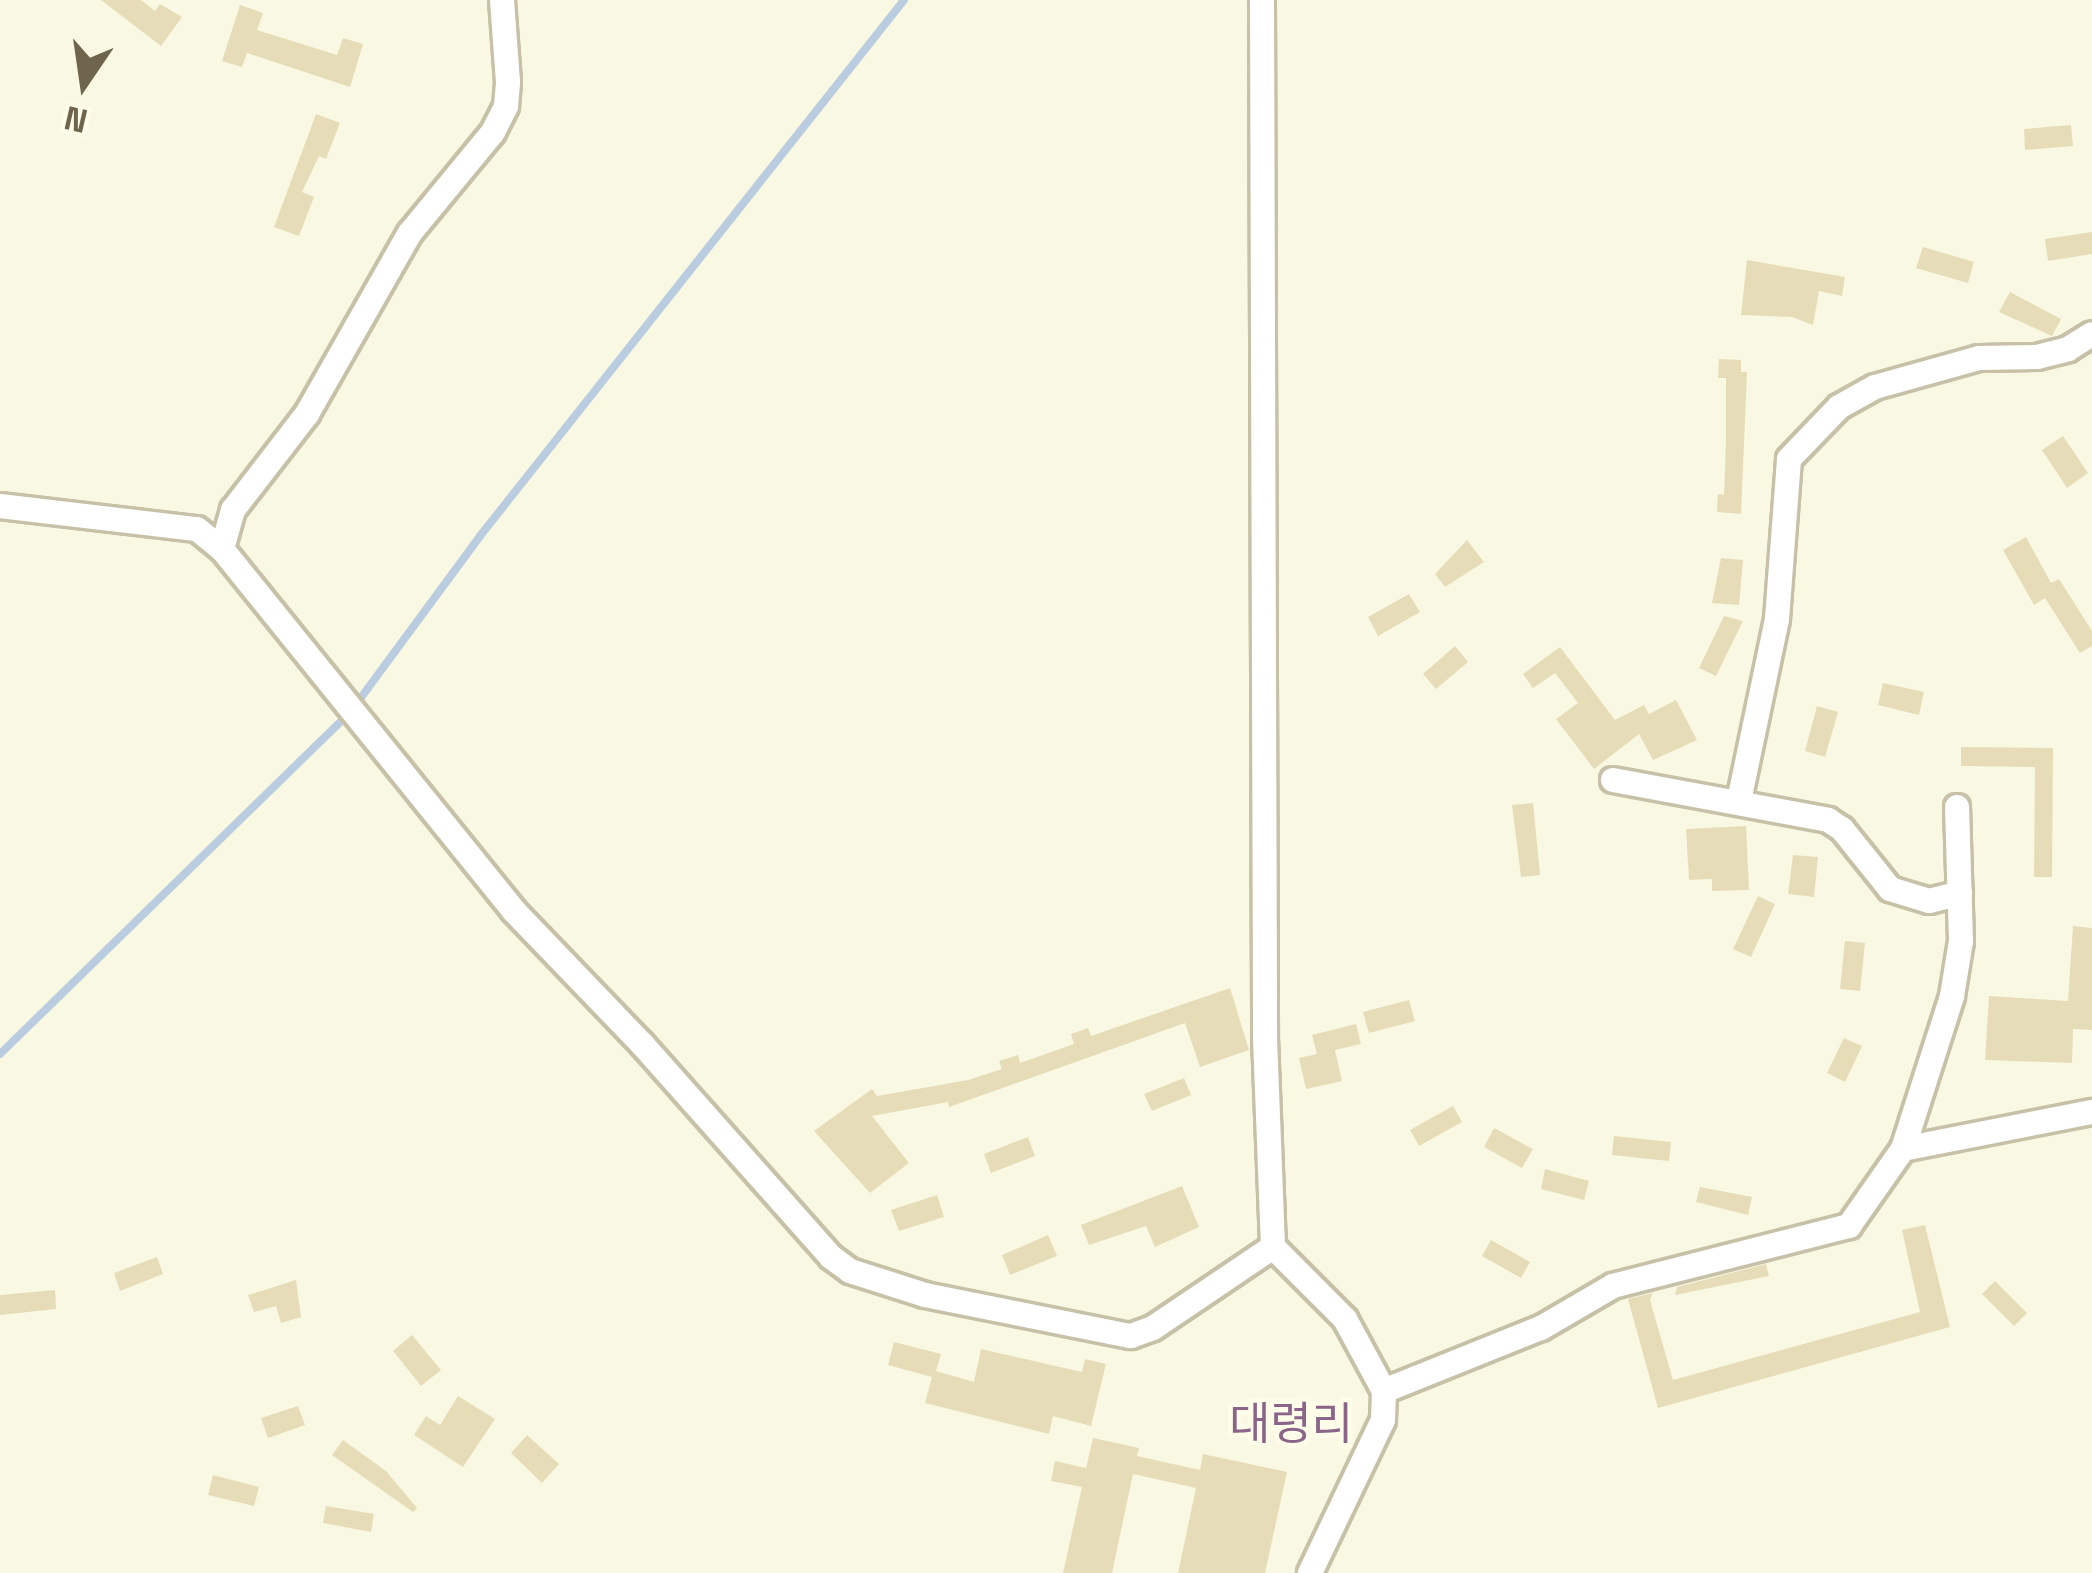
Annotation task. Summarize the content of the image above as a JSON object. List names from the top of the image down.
{
  "districts": ["대령리"],
  "north": "bottom"
}
